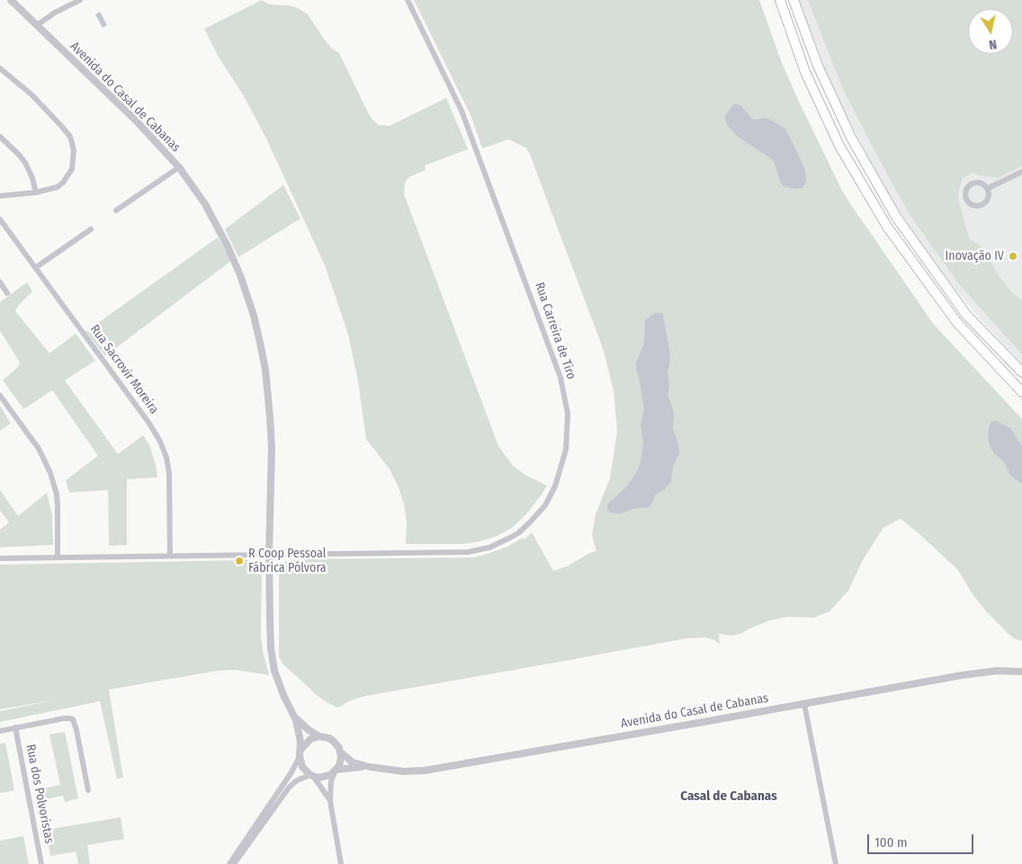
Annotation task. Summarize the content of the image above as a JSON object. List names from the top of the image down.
{
  "streets": {
    "street": [
      "Avenida do Casal de Cabanas",
      "Rua Carreira de Tiro",
      "Rua Sacrovir Moreira",
      "Rua dos Polvoristas"
    ]
  },
  "crossings": [
    ["Avenida do Casal de Cabanas", "Rua Carreira de Tiro"],
    ["Rua Carreira de Tiro", "Rua Sacrovir Moreira"]
  ],
  "districts": ["Casal de Cabanas"],
  "places": ["Inovação IV", "R Coop Pessoal Fábrica Pólvora"],
  "scale_bar": "100 m",
  "north": "bottom"
}
